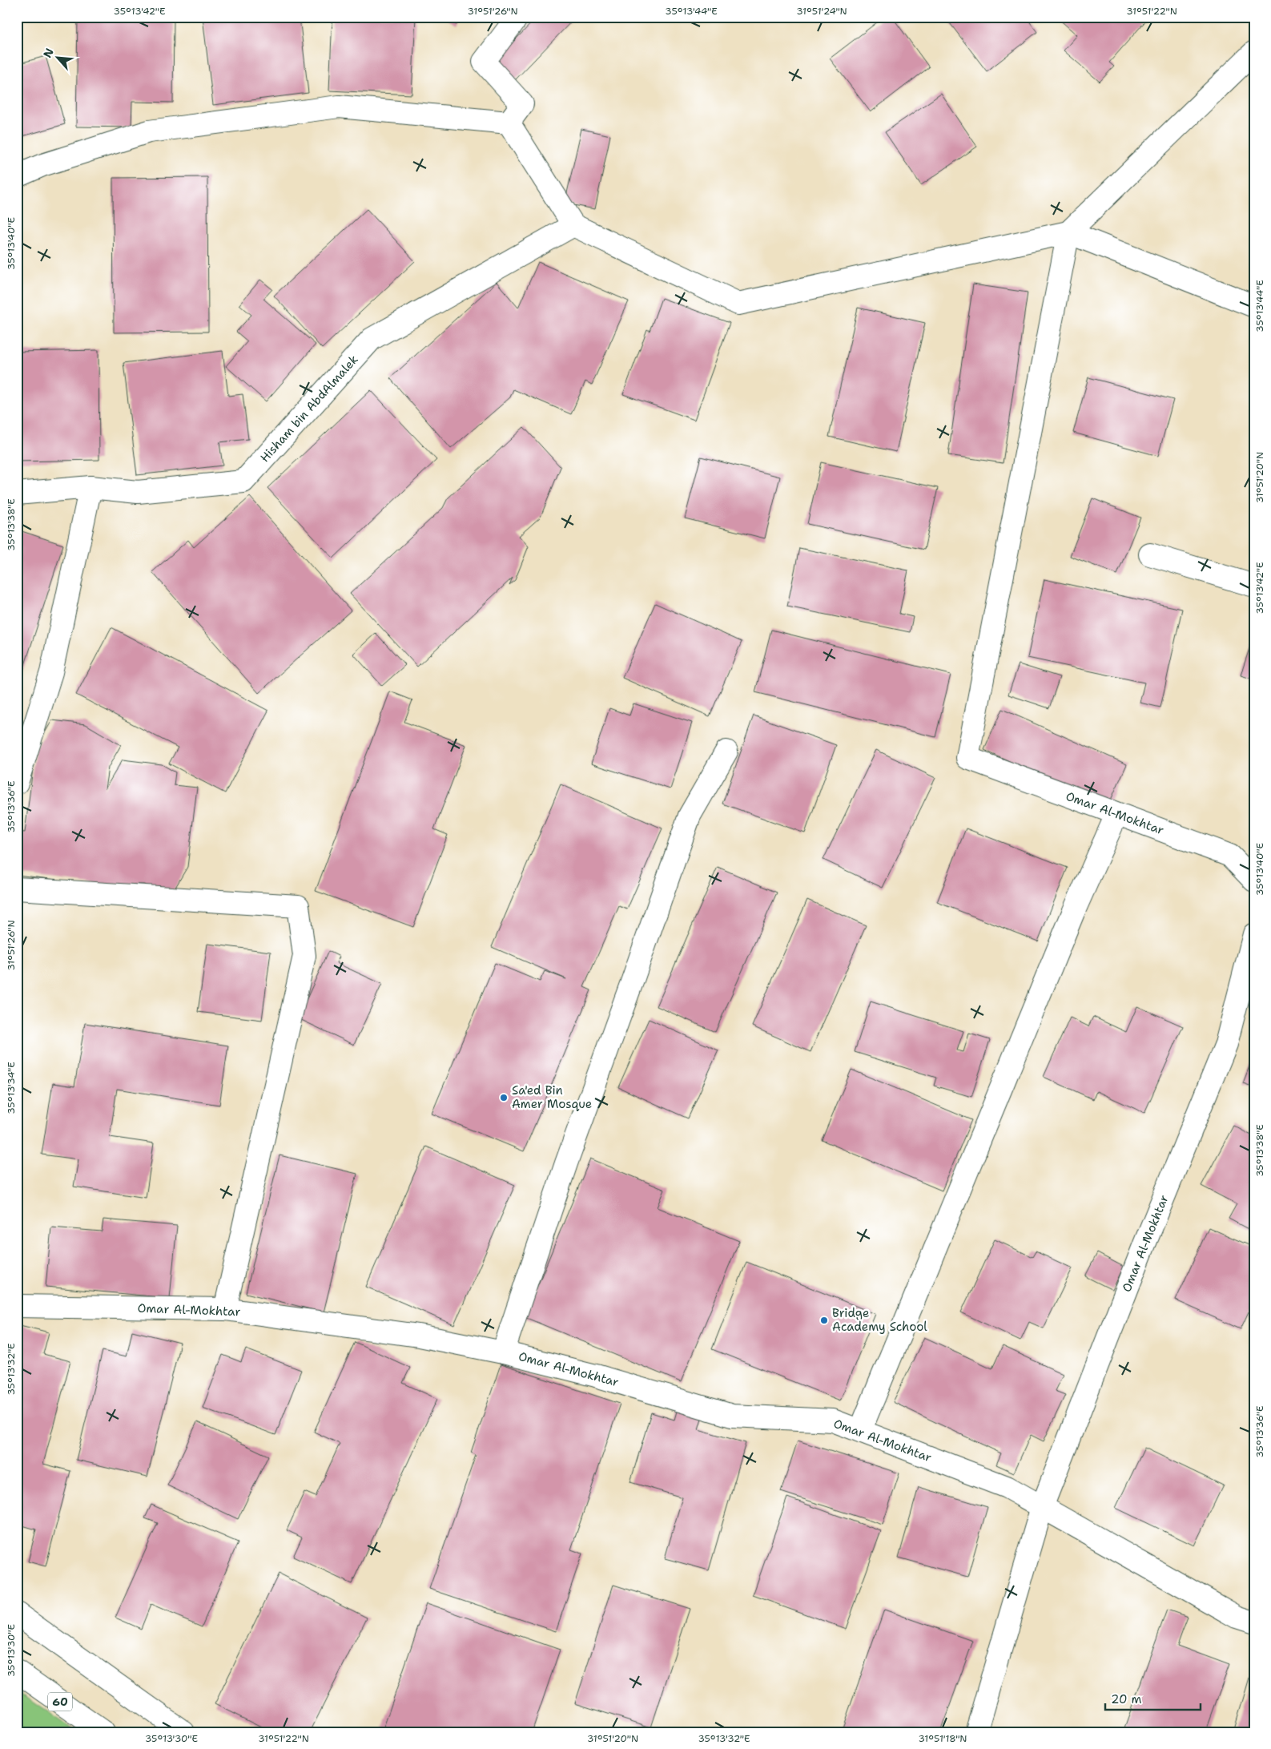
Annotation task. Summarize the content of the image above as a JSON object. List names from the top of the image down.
{
  "streets": {
    "main road": ["Hisham bin AbdAlmalek", "Omar Al-Mokhtar", "60"]
  },
  "places": ["Sa'ed Bin Amer Mosque", "Bridge Academy School"],
  "scale_bar": "20 m",
  "north": "top left",
  "coordinates": [
    "35°13'42\"E",
    "31°51'26\"N",
    "35°13'44\"E",
    "31°51'24\"N",
    "31°51'22\"N",
    "35°13'40\"E",
    "31°51'20\"N",
    "35°13'38\"E",
    "35°13'36\"E",
    "35°13'34\"E",
    "35°13'32\"E",
    "35°13'30\"E",
    "31°51'18\"N"
  ]
}
